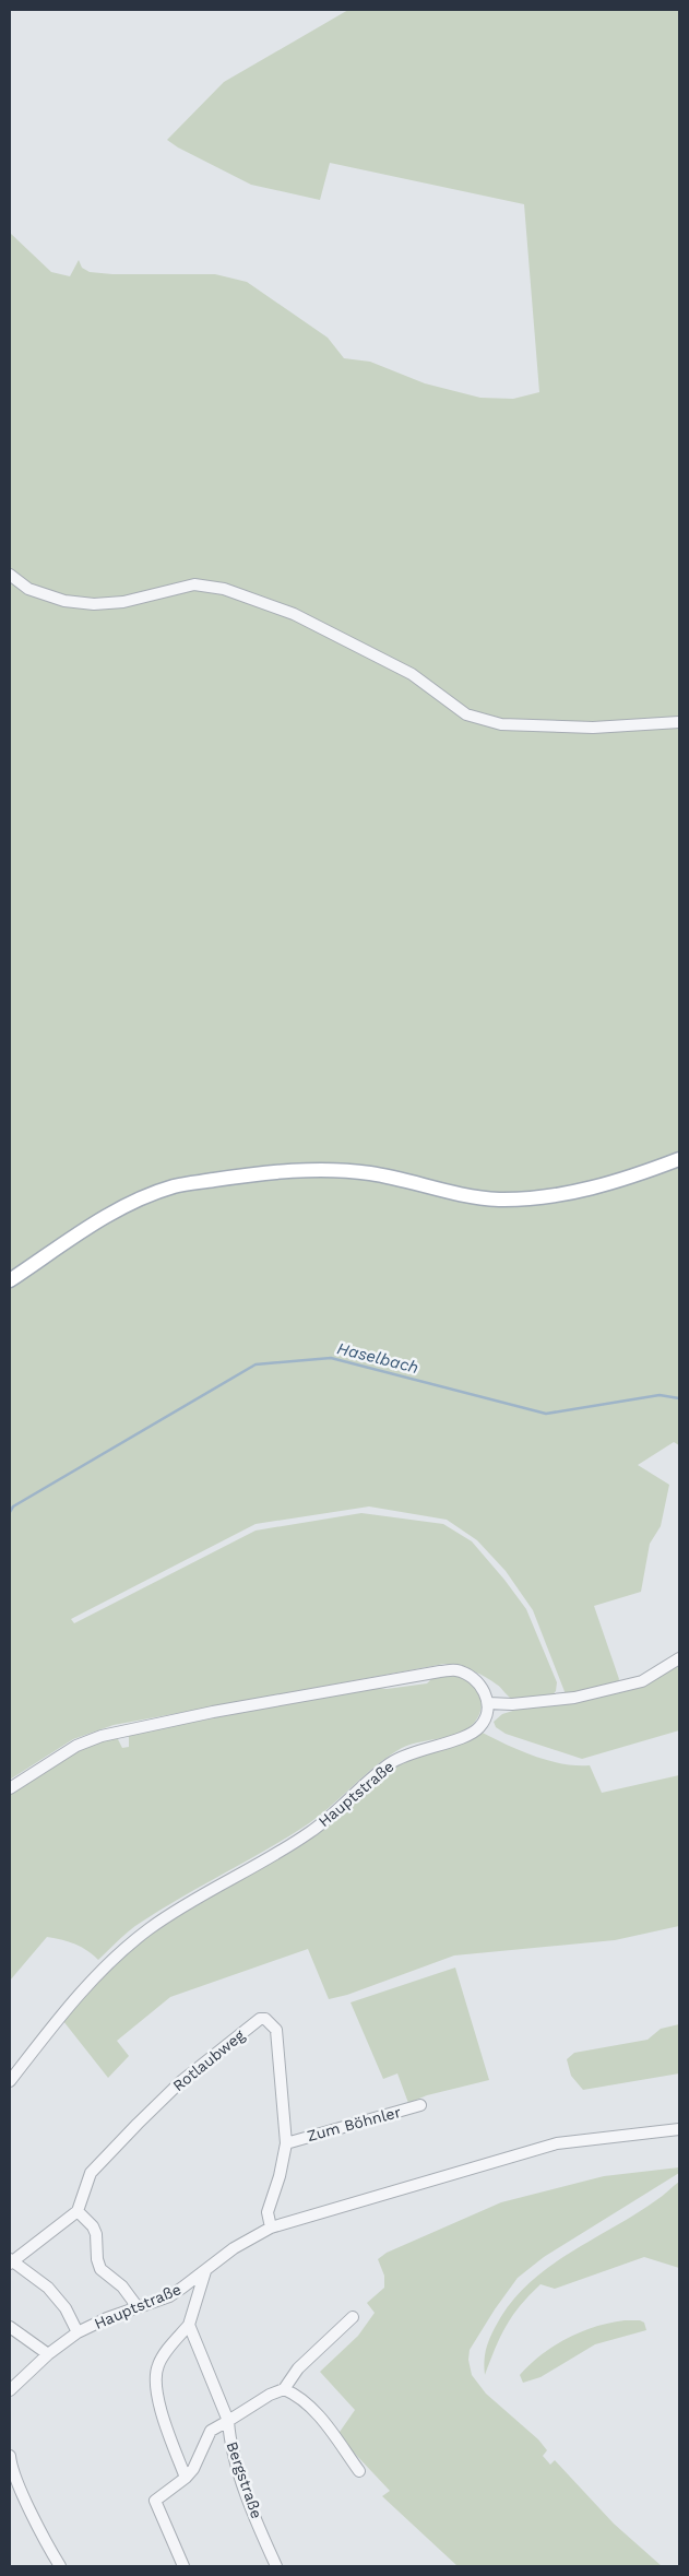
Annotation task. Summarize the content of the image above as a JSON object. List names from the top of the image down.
{
  "streets": {
    "street": [
      "Hauptstraße",
      "Rotlaubweg",
      "Zum Böhnler",
      "Bergstraße"
    ]
  },
  "crossings": [
    ["Hauptstraße", "Rotlaubweg"],
    ["Rotlaubweg", "Zum Böhnler"]
  ],
  "water": ["Haselbach"]
}
